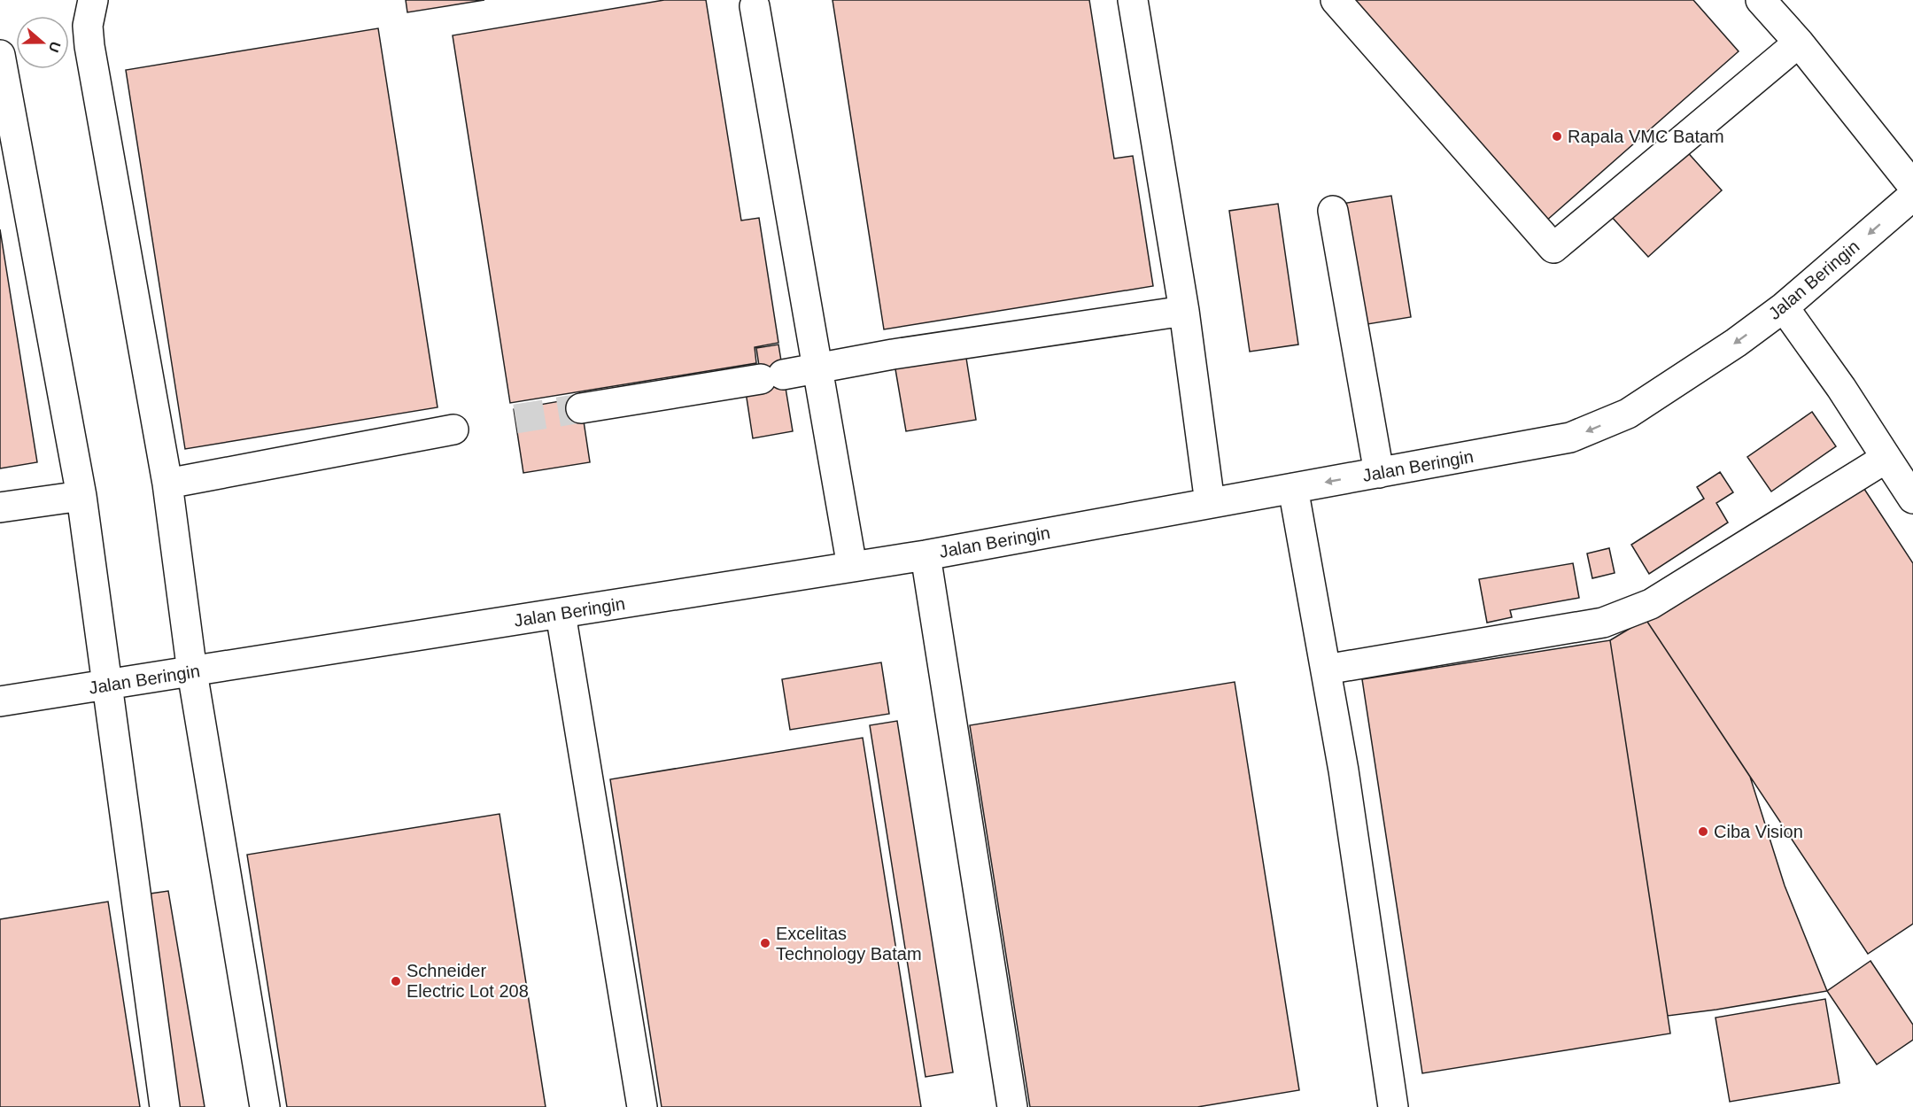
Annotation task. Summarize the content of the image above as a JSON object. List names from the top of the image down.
{
  "streets": {
    "street": ["Jalan Beringin"]
  },
  "places": [
    "Rapala VMC Batam",
    "Ciba Vision",
    "Excelitas Technology Batam",
    "Schneider Electric Lot 208"
  ],
  "north": "right"
}
